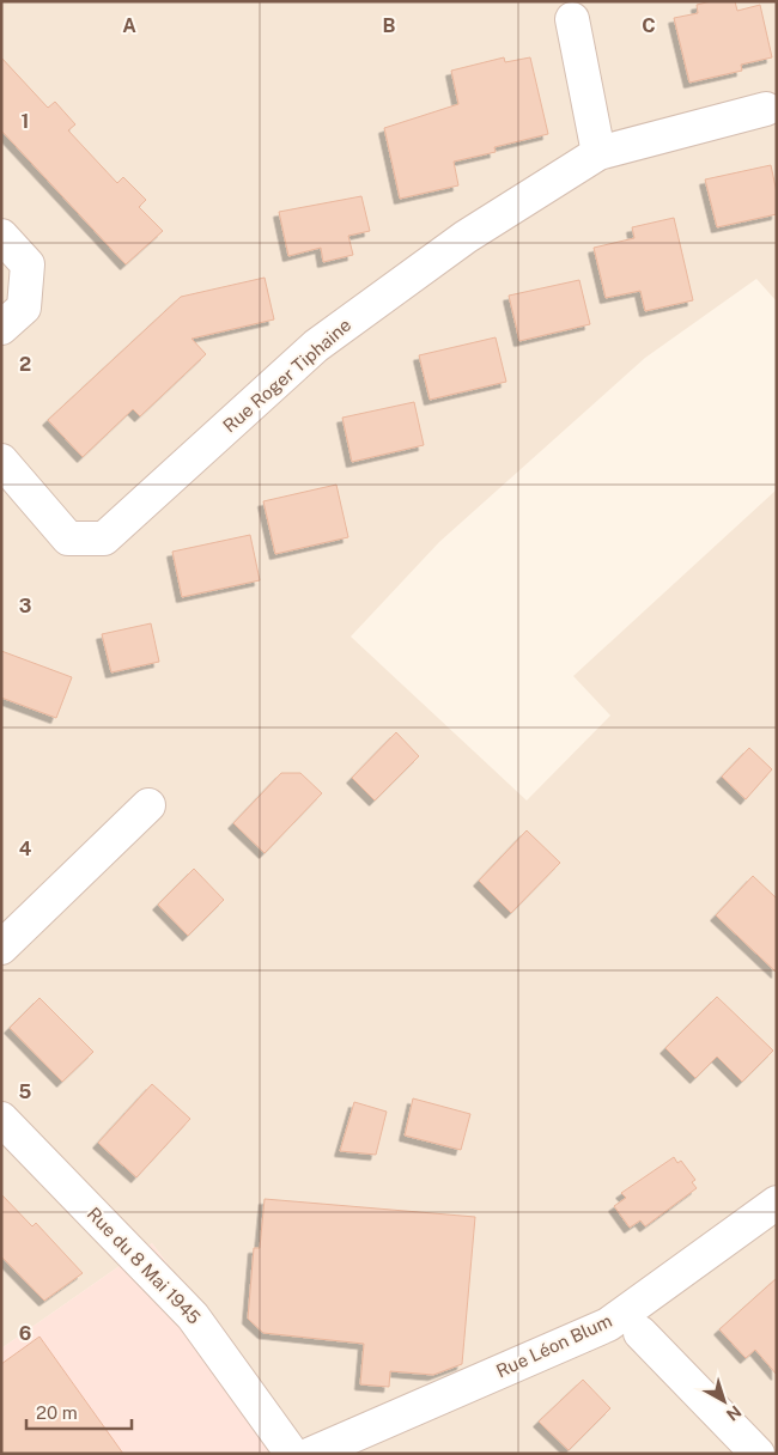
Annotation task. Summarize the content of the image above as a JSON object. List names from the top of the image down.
{
  "streets": {
    "street": ["Rue Roger Tiphaine", "Rue du 8 Mai 1945", "Rue Léon Blum"]
  },
  "scale_bar": "20 m",
  "north": "bottom right",
  "grid": {
    "columns": ["A", "B", "C"],
    "rows": [
      "1",
      "2",
      "3",
      "4",
      "5",
      "6"
    ]
  }
}
